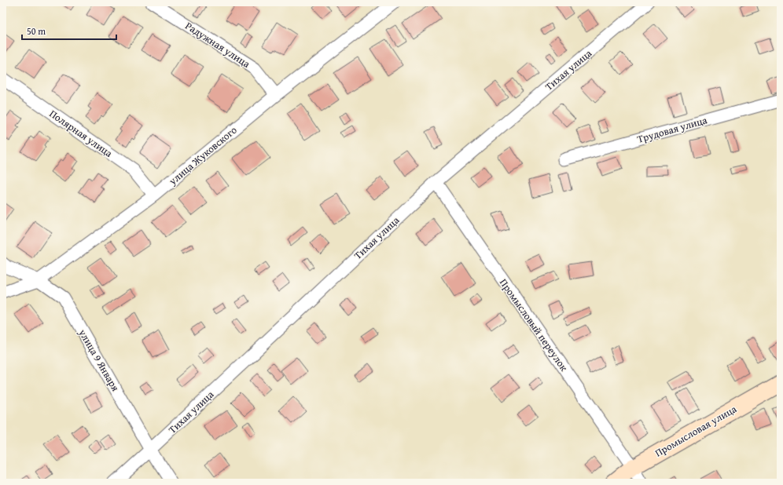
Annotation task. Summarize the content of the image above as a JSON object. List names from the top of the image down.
{
  "streets": {
    "street": [
      "Радужная улица",
      "Тихая улица",
      "Трудовая улица",
      "Полярная улица",
      "улица Жуковского",
      "Промысловый переулок",
      "улица 9 Января",
      "Промысловая улица"
    ]
  },
  "crossings": [
    ["Радужная улица", "улица Жуковского"],
    ["Тихая улица", "Промысловый переулок"],
    ["Тихая улица", "улица 9 Января"],
    ["Полярная улица", "улица Жуковского"],
    ["улица Жуковского", "улица 9 Января"],
    ["Промысловый переулок", "Промысловая улица"]
  ],
  "scale_bar": "50 m"
}
